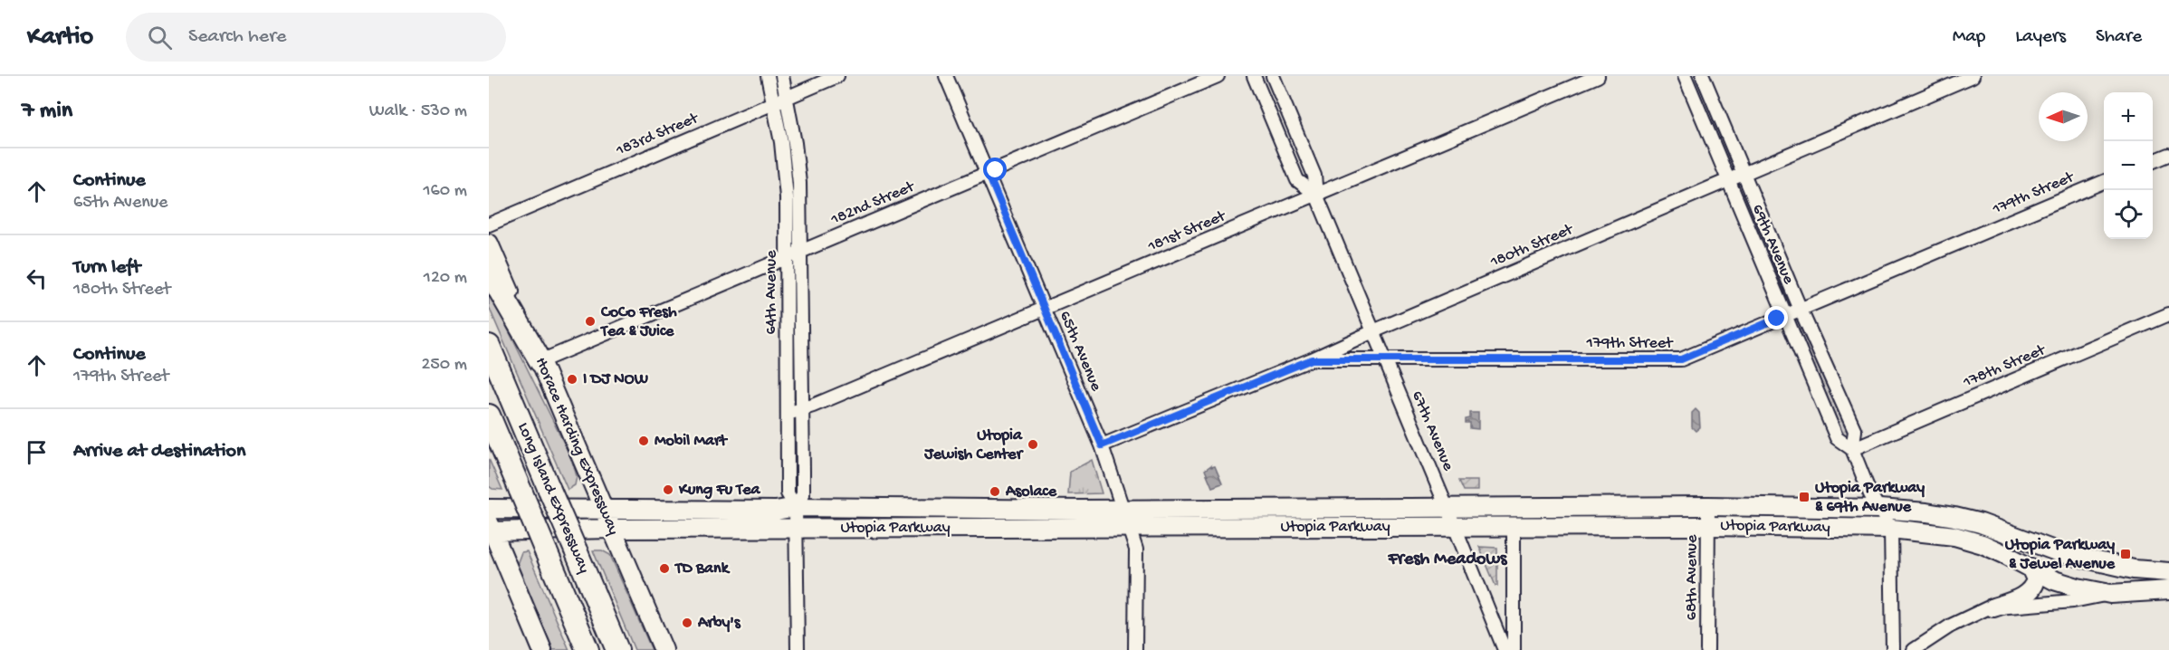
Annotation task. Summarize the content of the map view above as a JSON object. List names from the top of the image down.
{
  "streets": {
    "highway": ["Long Island Expressway"],
    "main road": ["Horace Harding Expressway", "Utopia Parkway"],
    "street": [
      "183rd Street",
      "179th Street",
      "182nd Street",
      "181st Street",
      "69th Avenue",
      "180th Street",
      "64th Avenue",
      "65th Avenue",
      "178th Street",
      "67th Avenue",
      "68th Avenue"
    ]
  },
  "crossings": [
    ["183rd Street", "64th Avenue"],
    ["179th Street", "69th Avenue"],
    ["179th Street", "180th Street"],
    ["179th Street", "67th Avenue"],
    ["182nd Street", "64th Avenue"],
    ["182nd Street", "65th Avenue"],
    ["182nd Street", "Horace Harding Expressway"],
    ["181st Street", "64th Avenue"],
    ["181st Street", "65th Avenue"],
    ["181st Street", "67th Avenue"],
    ["69th Avenue", "180th Street"],
    ["69th Avenue", "178th Street"],
    ["69th Avenue", "Utopia Parkway"],
    ["180th Street", "65th Avenue"],
    ["180th Street", "67th Avenue"],
    ["64th Avenue", "Utopia Parkway"],
    ["65th Avenue", "Utopia Parkway"],
    ["67th Avenue", "Utopia Parkway"],
    ["Horace Harding Expressway", "Utopia Parkway"],
    ["Utopia Parkway", "68th Avenue"]
  ],
  "districts": ["Fresh Meadows"],
  "places": {
    "other": [
      "CoCo Fresh Tea & Juice",
      "I DJ NOW",
      "Mobil Mart",
      "Utopia Jewish Center",
      "Kung Fu Tea",
      "Asolace",
      "TD Bank",
      "Arby's"
    ],
    "transit": ["Utopia Parkway & 69th Avenue", "Utopia Parkway & Jewel Avenue"]
  },
  "north": "left",
  "page": {
    "header": "Kartio",
    "search": "Search here",
    "nav": ["Map", "Layers", "Share"],
    "heading": ["7 min", "Walk · 530 m"],
    "map_buttons": ["+", "−"],
    "list": [
      ["Continue", "65th Avenue", "160 m"],
      ["Turn left", "180th Street", "120 m"],
      ["Continue", "179th Street", "250 m"],
      "Arrive at destination"
    ]
  }
}
